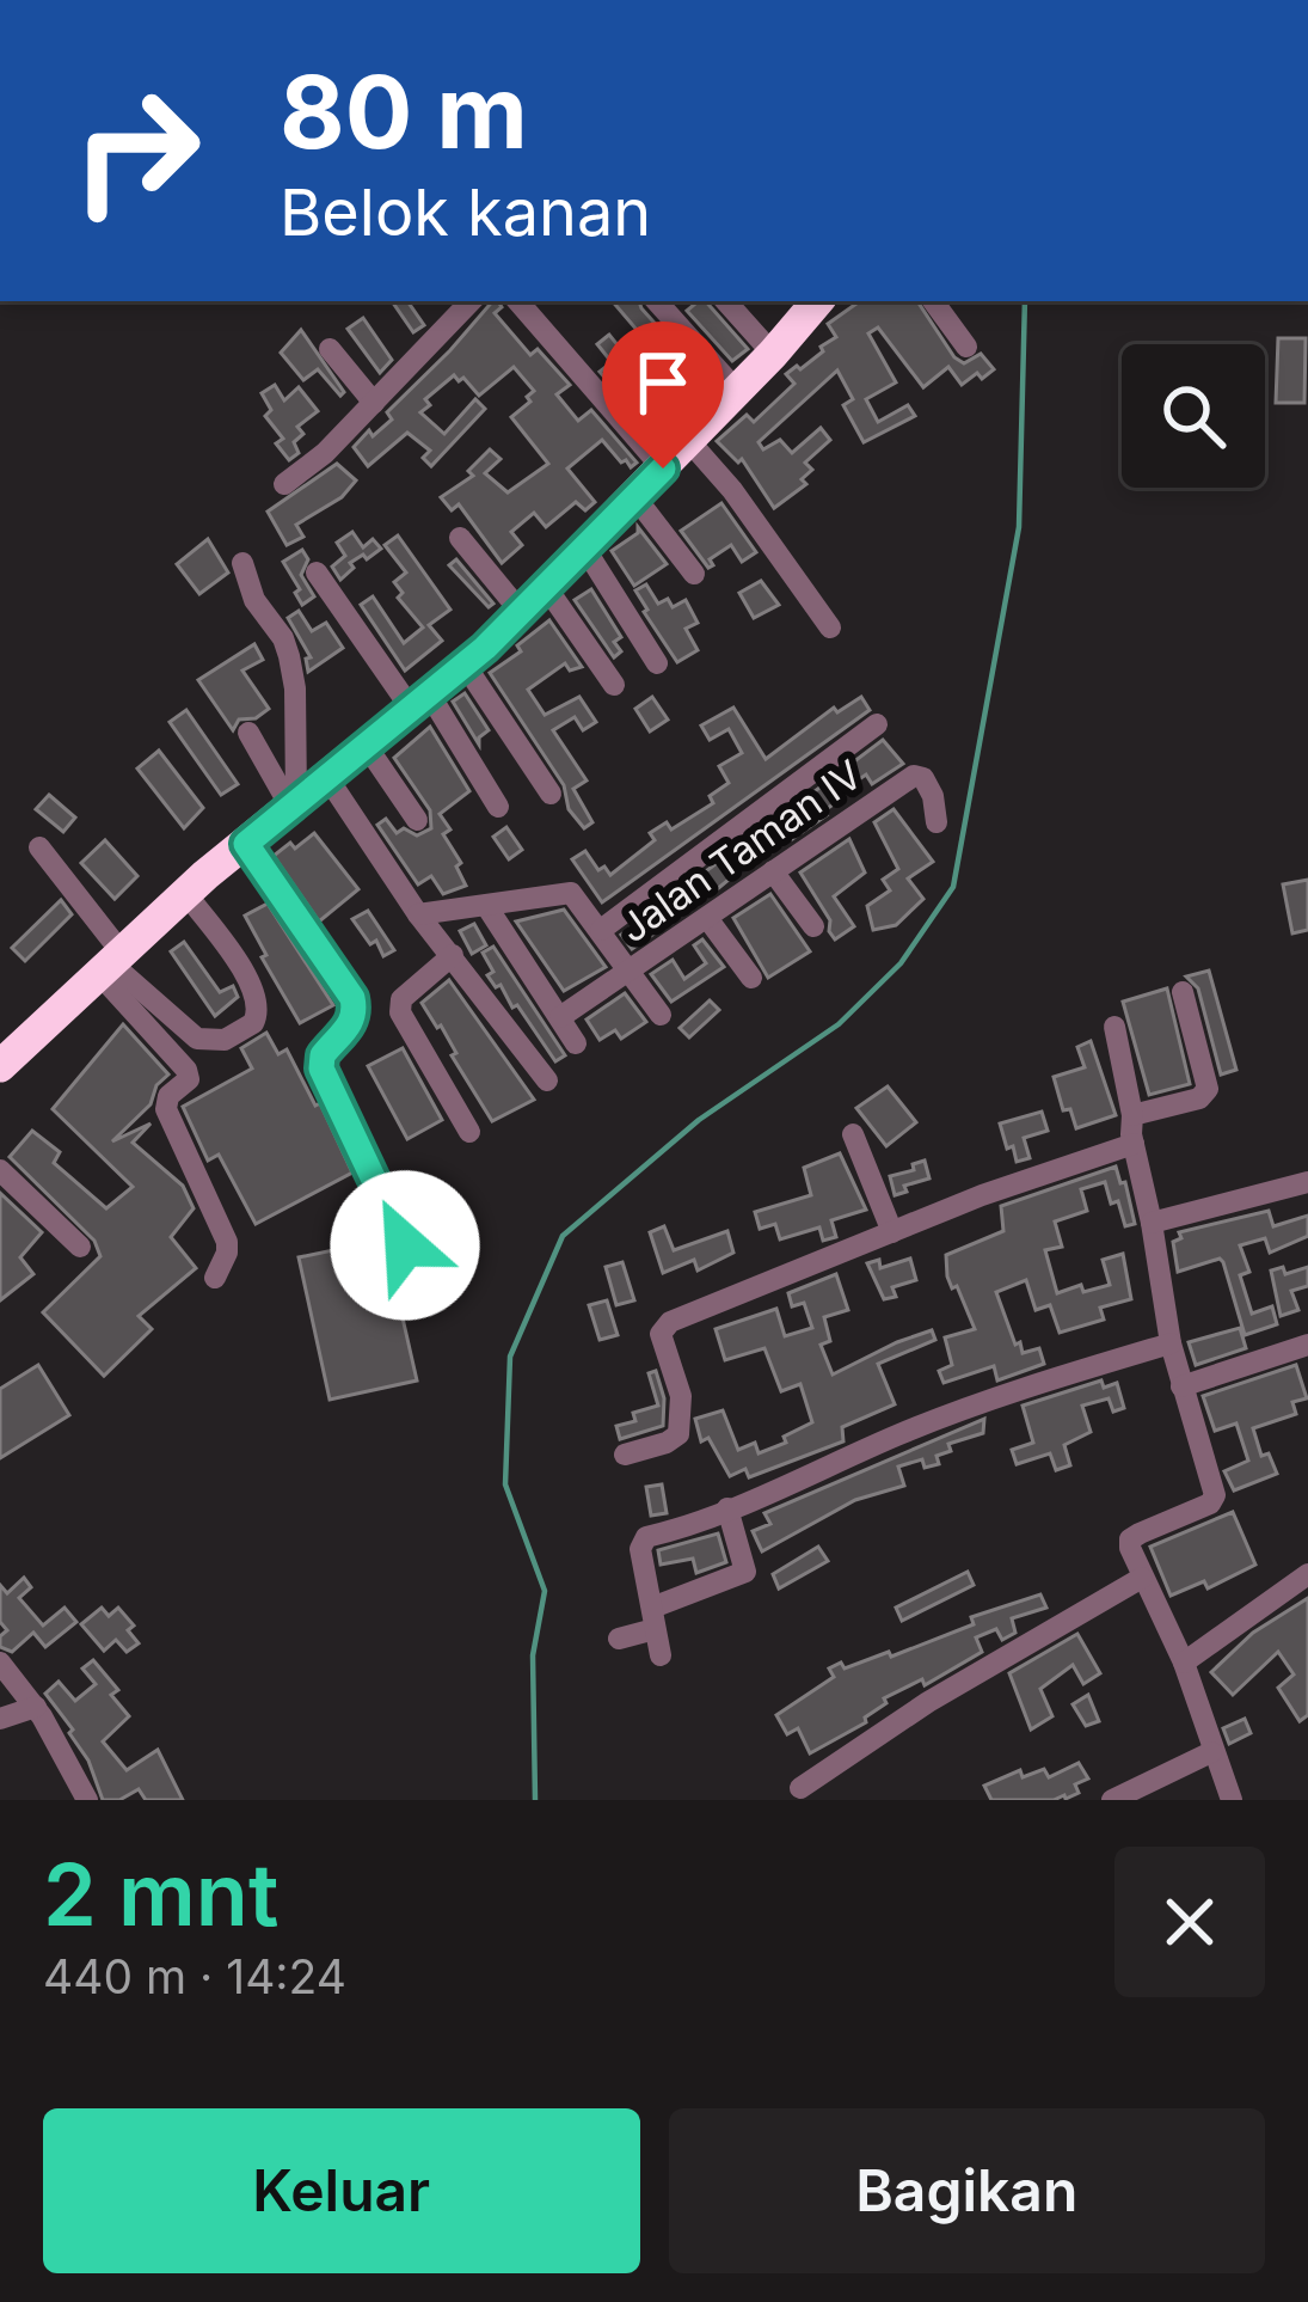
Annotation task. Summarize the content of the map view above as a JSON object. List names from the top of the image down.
{
  "streets": {
    "street": ["Jalan Taman IV"]
  },
  "page": {
    "turn": ["80 m", "Belok kanan"],
    "heading": ["2 mnt", "440 m · 14:24"],
    "buttons": ["Keluar", "Bagikan"]
  }
}
